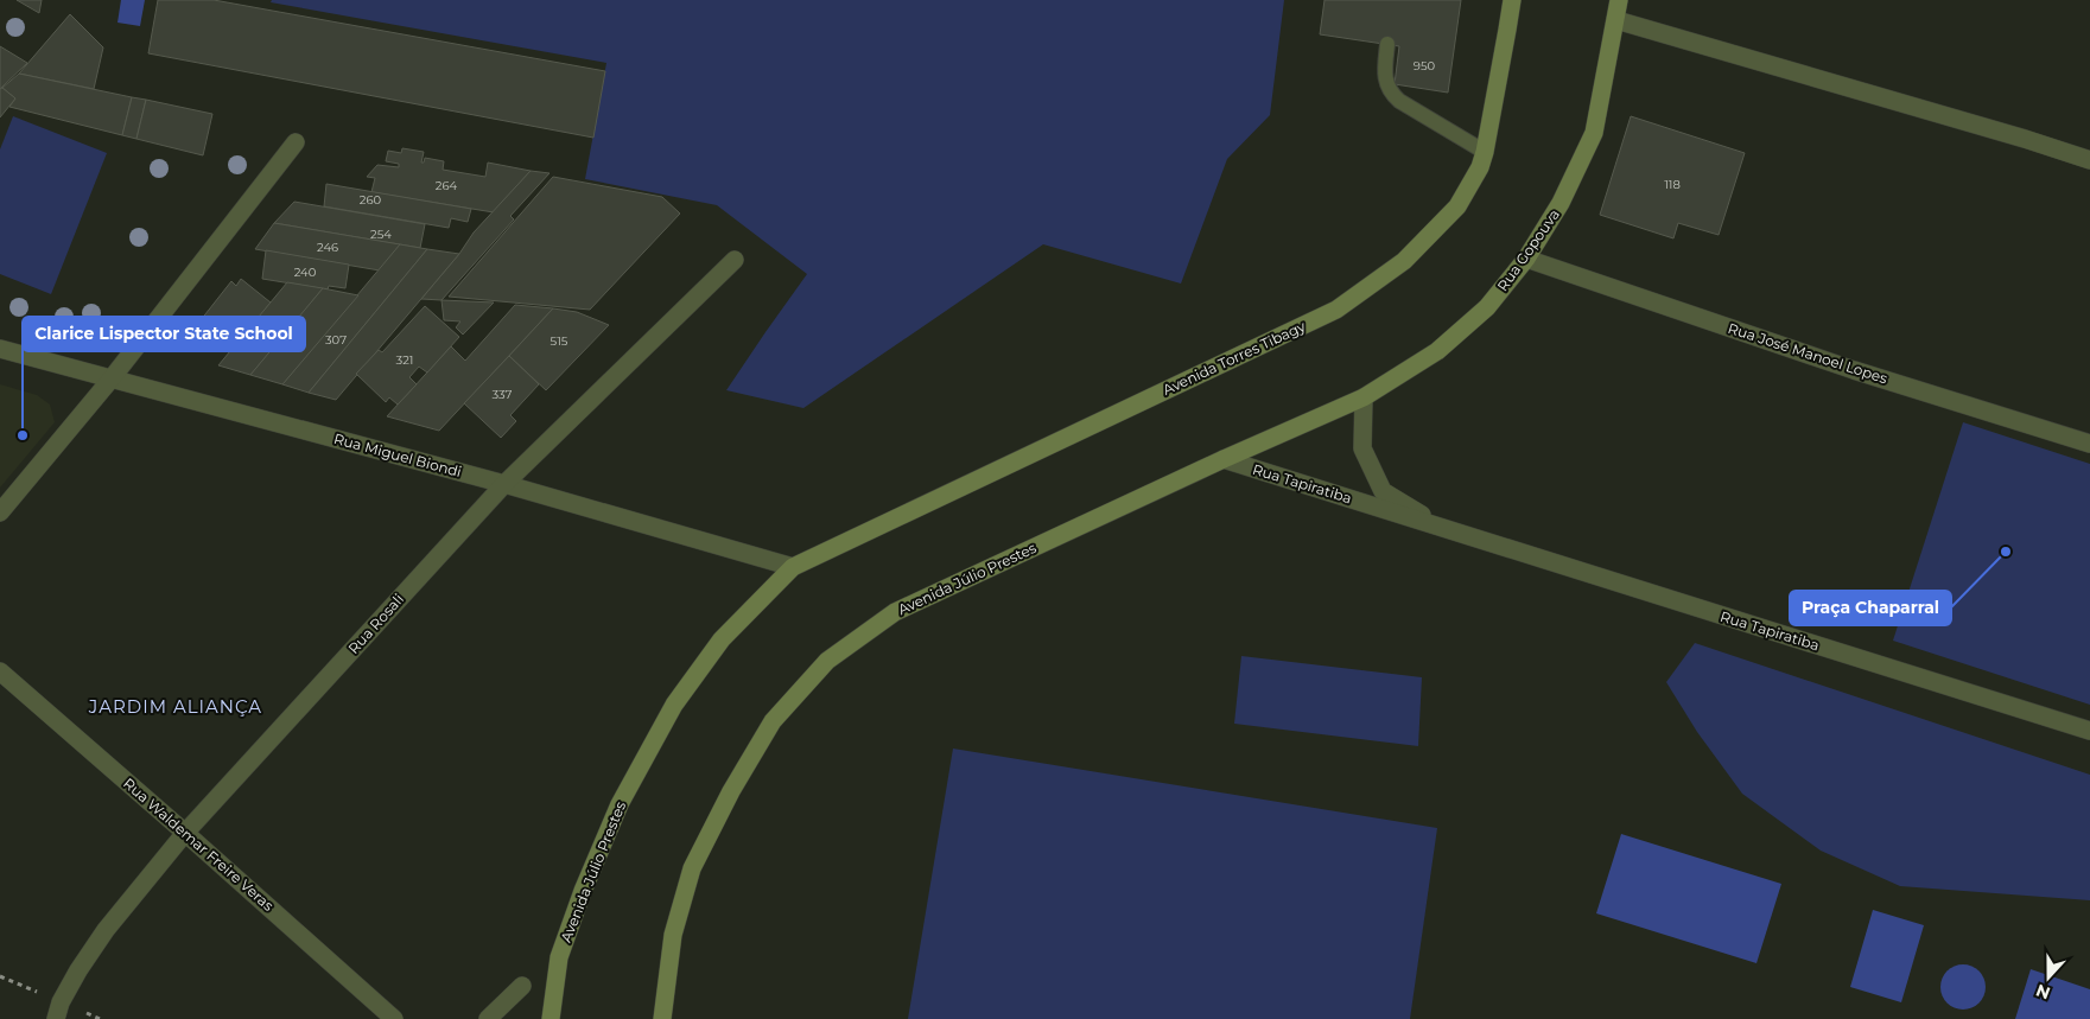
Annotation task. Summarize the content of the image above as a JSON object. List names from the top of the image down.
{
  "streets": {
    "main road": ["Rua Gopouva", "Avenida Torres Tibagy", "Avenida Júlio Prestes"],
    "street": [
      "Rua José Manoel Lopes",
      "Rua Miguel Biondi",
      "Rua Tapiratiba",
      "Rua Rosali",
      "Rua Waldemar Freire Veras"
    ]
  },
  "crossings": [
    ["Rua Gopouva", "Rua José Manoel Lopes"],
    ["Rua Gopouva", "Rua Tapiratiba"],
    ["Rua Gopouva", "Avenida Júlio Prestes"],
    ["Avenida Torres Tibagy", "Rua Miguel Biondi"],
    ["Avenida Torres Tibagy", "Avenida Júlio Prestes"],
    ["Rua Miguel Biondi", "Avenida Júlio Prestes"],
    ["Rua Miguel Biondi", "Rua Rosali"],
    ["Rua Tapiratiba", "Avenida Júlio Prestes"],
    ["Rua Rosali", "Rua Waldemar Freire Veras"]
  ],
  "districts": ["JARDIM ALIANÇA"],
  "places": ["Clarice Lispector State School", "Praça Chaparral"],
  "house_numbers": [
    "950",
    "118",
    "264",
    "260",
    "254",
    "246",
    "240",
    "307",
    "515",
    "321",
    "337"
  ],
  "north": "bottom"
}
